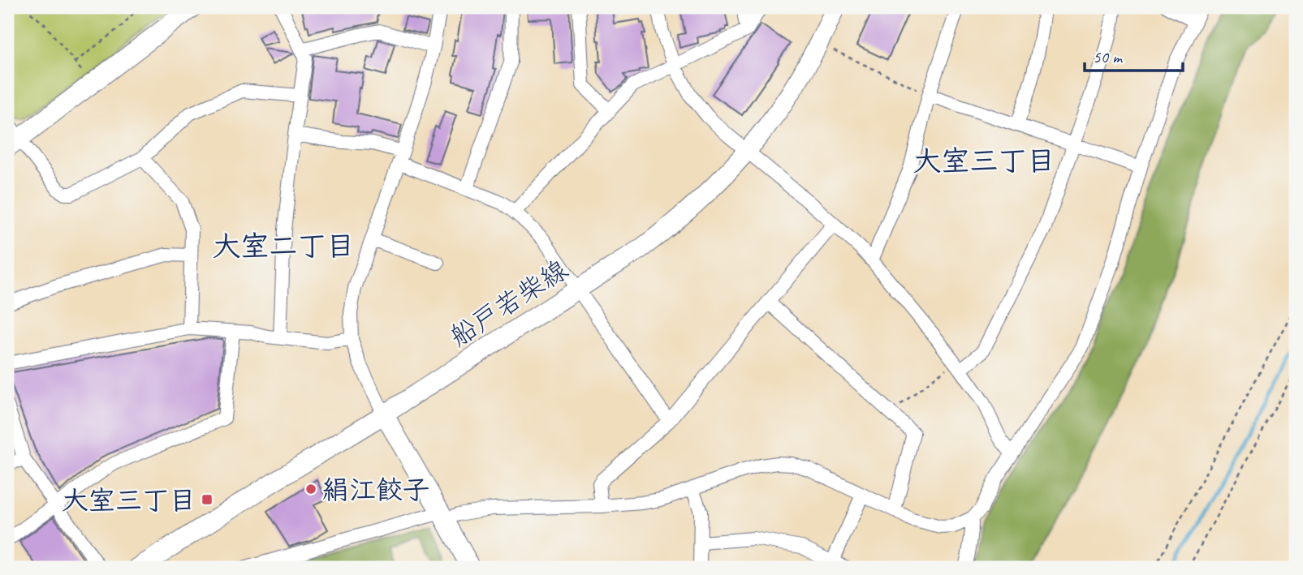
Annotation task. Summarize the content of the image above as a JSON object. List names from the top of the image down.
{
  "streets": {
    "street": ["船戸若柴線"]
  },
  "districts": ["大室三丁目", "大室二丁目"],
  "places": {
    "other": ["絹江餃子"],
    "transit": ["大室三丁目"]
  },
  "scale_bar": "50 m"
}
